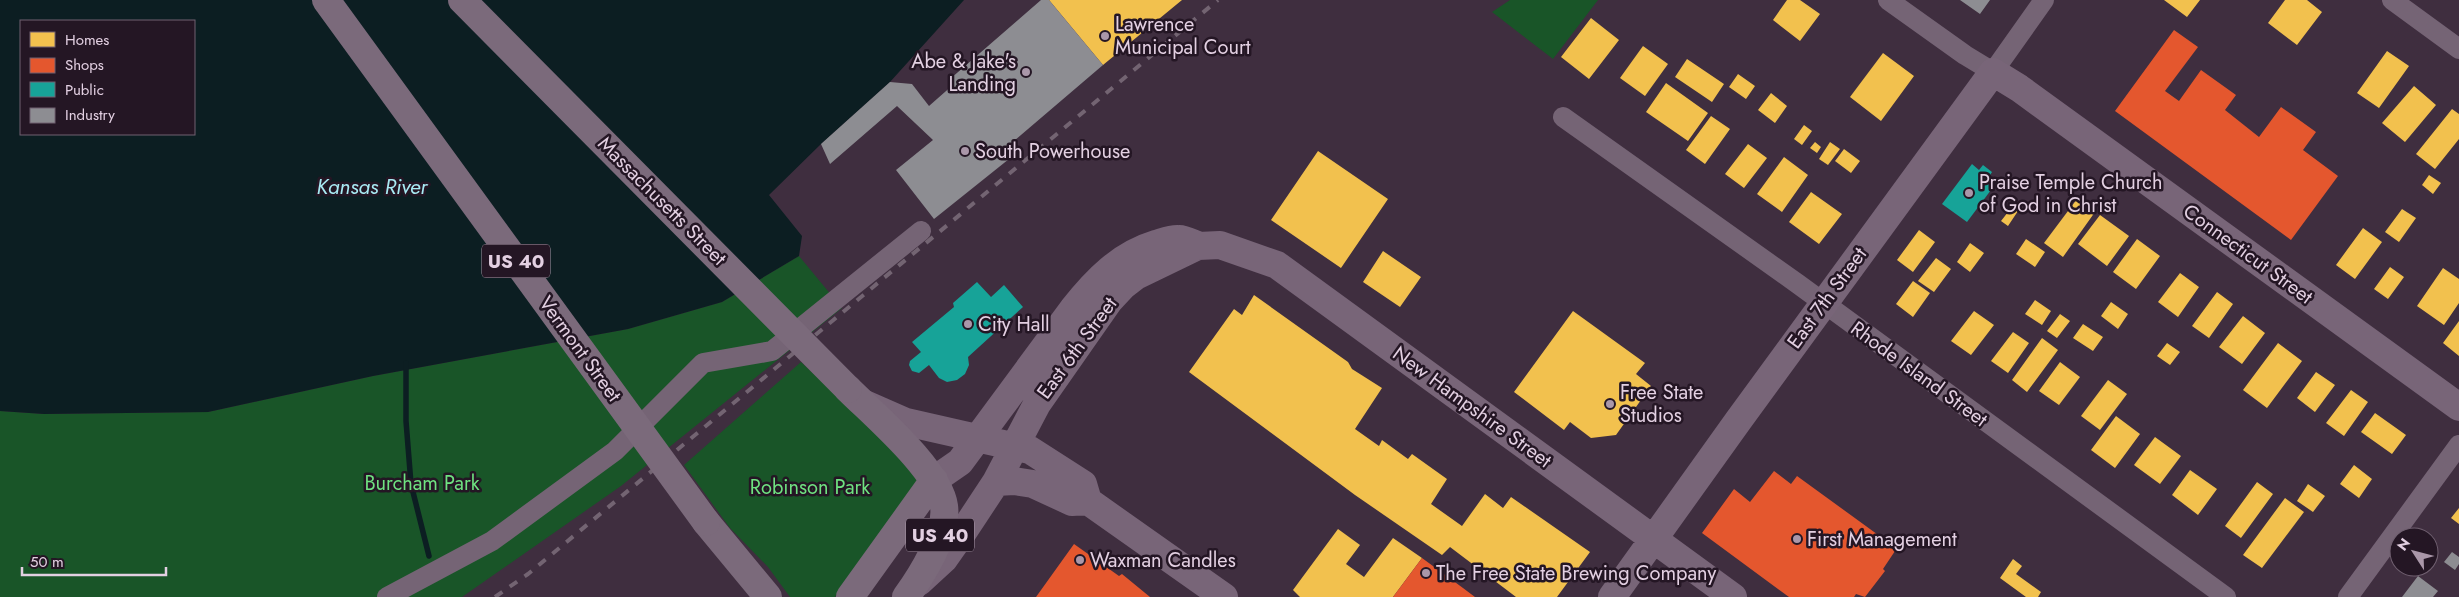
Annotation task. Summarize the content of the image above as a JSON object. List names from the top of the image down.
{
  "streets": {
    "highway": ["Massachusetts Street", "US 40", "Vermont Street"],
    "street": [
      "Connecticut Street",
      "East 7th Street",
      "East 6th Street",
      "Rhode Island Street",
      "New Hampshire Street"
    ]
  },
  "crossings": [
    ["Massachusetts Street", "US 40"],
    ["Massachusetts Street", "East 6th Street"],
    ["Connecticut Street", "East 7th Street"],
    ["US 40", "East 6th Street"],
    ["US 40", "Vermont Street"],
    ["East 7th Street", "Rhode Island Street"],
    ["East 7th Street", "New Hampshire Street"],
    ["East 6th Street", "New Hampshire Street"]
  ],
  "water": ["Kansas River"],
  "parks": ["Burcham Park", "Robinson Park"],
  "places": [
    "Lawrence Municipal Court",
    "Abe & Jake's Landing",
    "South Powerhouse",
    "Praise Temple Church of God in Christ",
    "City Hall",
    "Free State Studios",
    "First Management",
    "Waxman Candles",
    "The Free State Brewing Company"
  ],
  "legend": [
    "Homes",
    "Shops",
    "Public",
    "Industry"
  ],
  "scale_bar": "50 m",
  "north": "top left"
}
